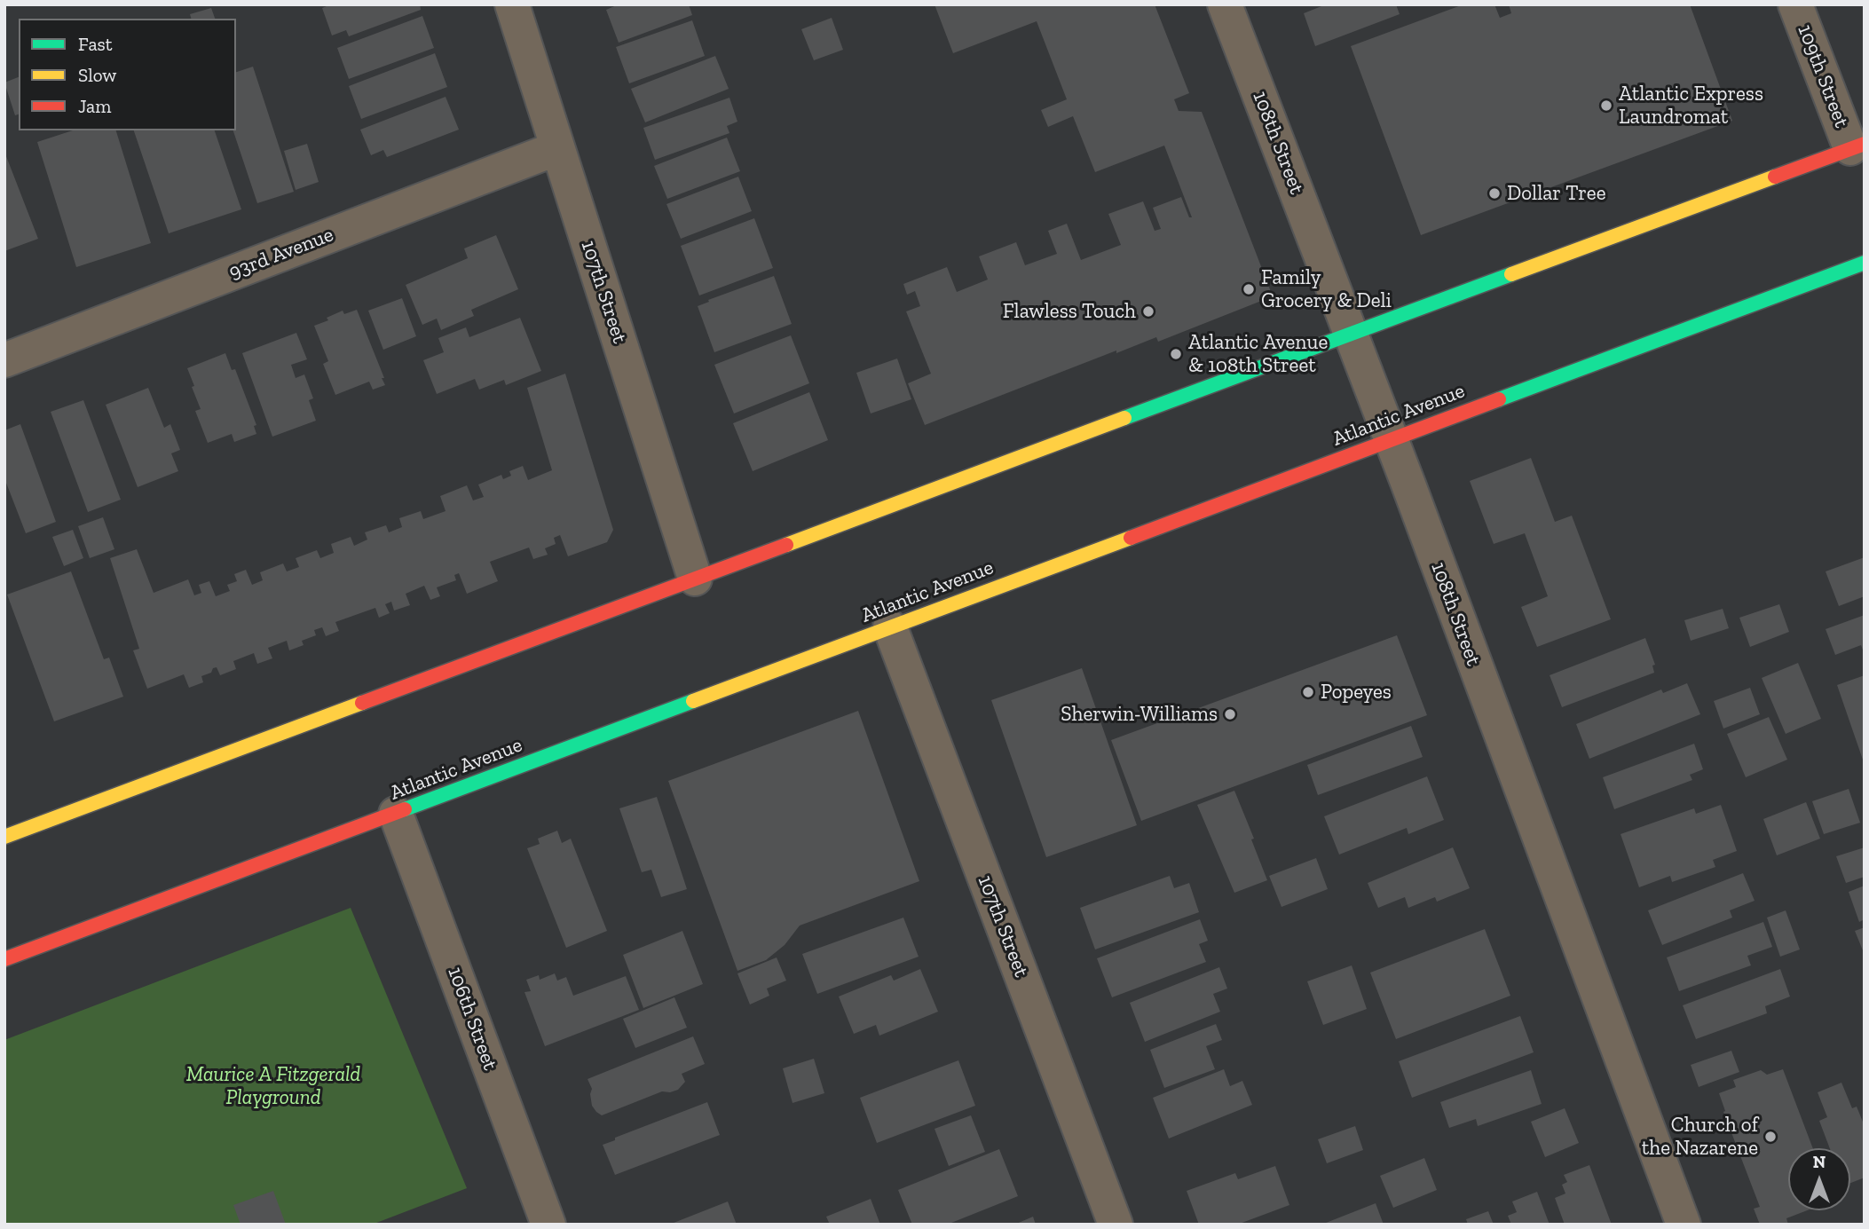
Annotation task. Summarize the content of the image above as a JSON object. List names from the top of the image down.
{
  "streets": {
    "main road": ["Atlantic Avenue"],
    "street": [
      "109th Street",
      "108th Street",
      "93rd Avenue",
      "107th Street",
      "106th Street"
    ]
  },
  "crossings": [
    ["108th Street", "Atlantic Avenue"],
    ["93rd Avenue", "107th Street"],
    ["107th Street", "Atlantic Avenue"],
    ["Atlantic Avenue", "106th Street"]
  ],
  "parks": ["Maurice A Fitzgerald Playground"],
  "places": [
    "Atlantic Express Laundromat",
    "Dollar Tree",
    "Family Grocery & Deli",
    "Flawless Touch",
    "Atlantic Avenue & 108th Street",
    "Popeyes",
    "Sherwin-Williams",
    "Church of the Nazarene"
  ],
  "legend": ["Fast", "Slow", "Jam"],
  "north": "top"
}
